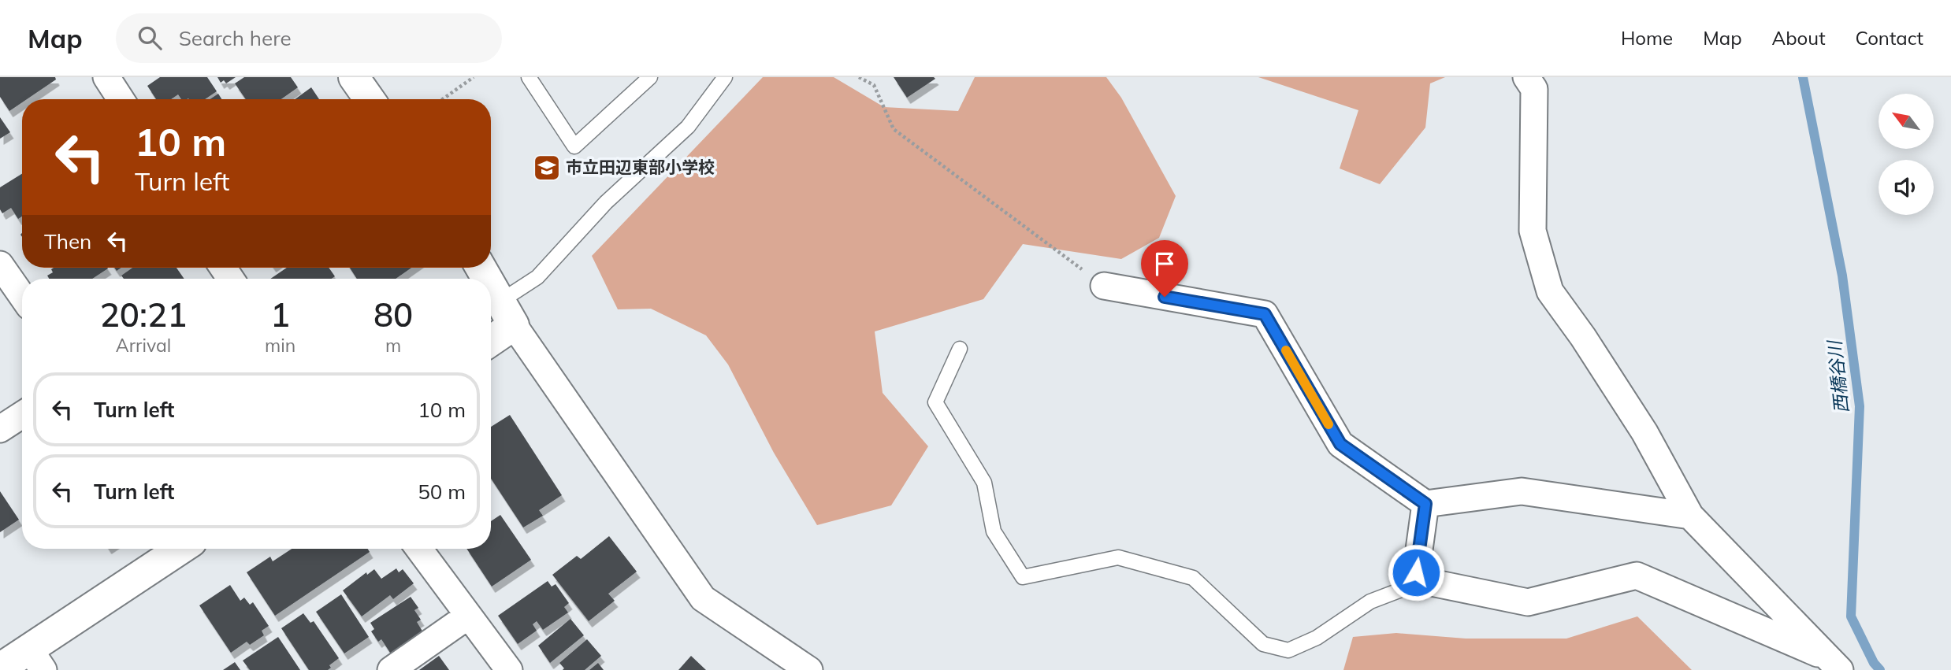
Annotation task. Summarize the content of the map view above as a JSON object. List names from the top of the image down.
{
  "water": ["西橋谷川"],
  "places": {
    "school or university": ["市立田辺東部小学校"]
  },
  "north": "top left",
  "page": {
    "header": "Map",
    "search": "Search here",
    "nav": [
      "Home",
      "Map",
      "About",
      "Contact"
    ],
    "turn": ["10 m", "Turn left"],
    "then": "Then",
    "eta": [
      "20:21",
      "Arrival",
      "1",
      "min",
      "80",
      "m"
    ],
    "list": [
      {
        "name": "Turn left",
        "value": "10 m"
      },
      {
        "name": "Turn left",
        "value": "50 m"
      }
    ]
  }
}
